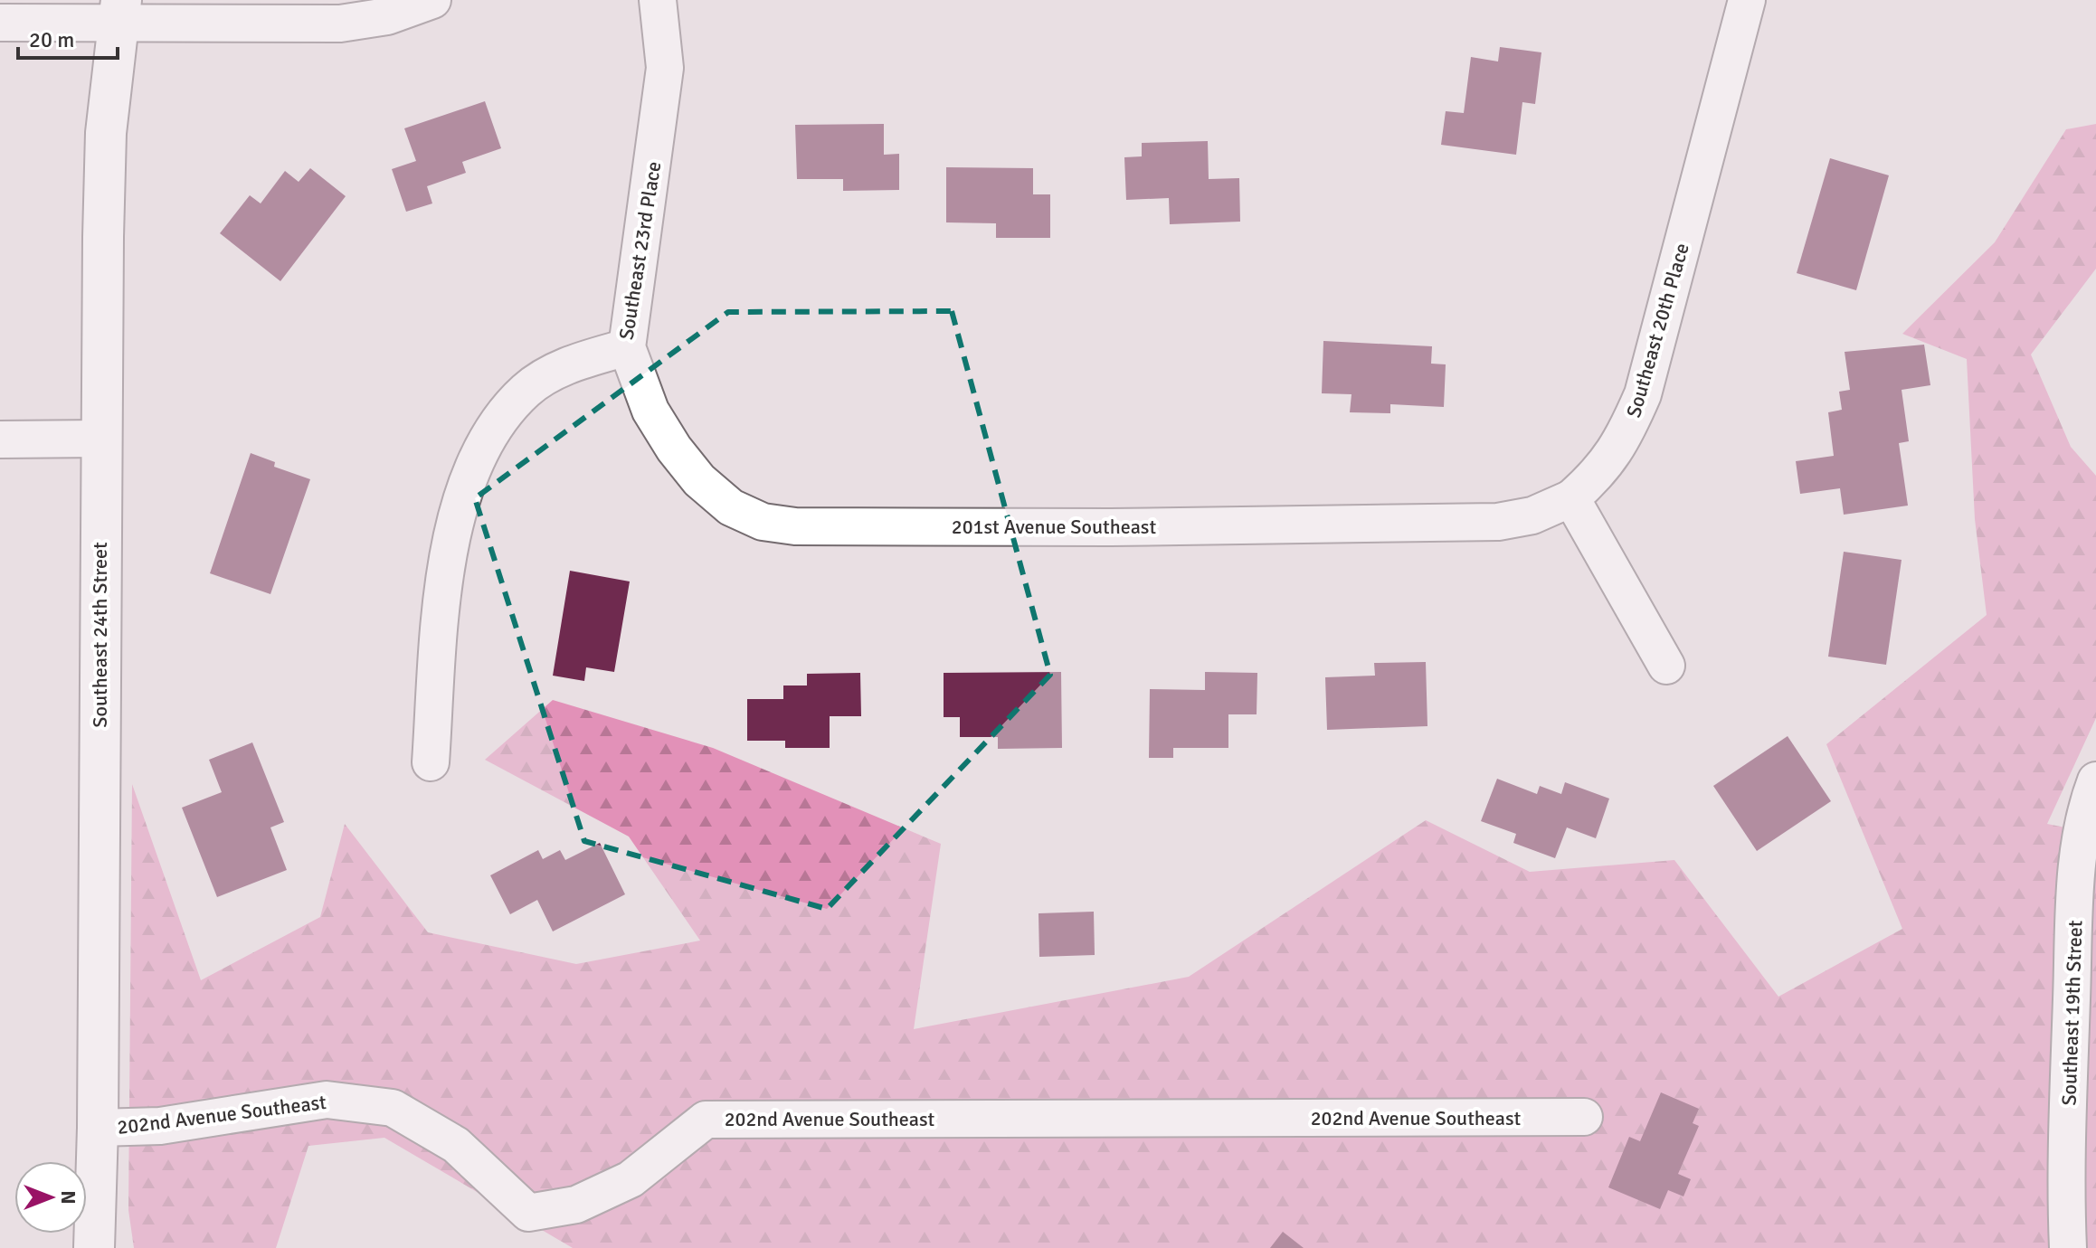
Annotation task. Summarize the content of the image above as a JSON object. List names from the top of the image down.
{
  "streets": {
    "street": [
      "Southeast 23rd Place",
      "Southeast 20th Place",
      "201st Avenue Southeast",
      "Southeast 24th Street",
      "Southeast 19th Street",
      "202nd Avenue Southeast"
    ]
  },
  "crossings": [
    ["Southeast 23rd Place", "201st Avenue Southeast"],
    ["Southeast 20th Place", "201st Avenue Southeast"],
    ["Southeast 24th Street", "202nd Avenue Southeast"]
  ],
  "scale_bar": "20 m",
  "north": "right"
}
